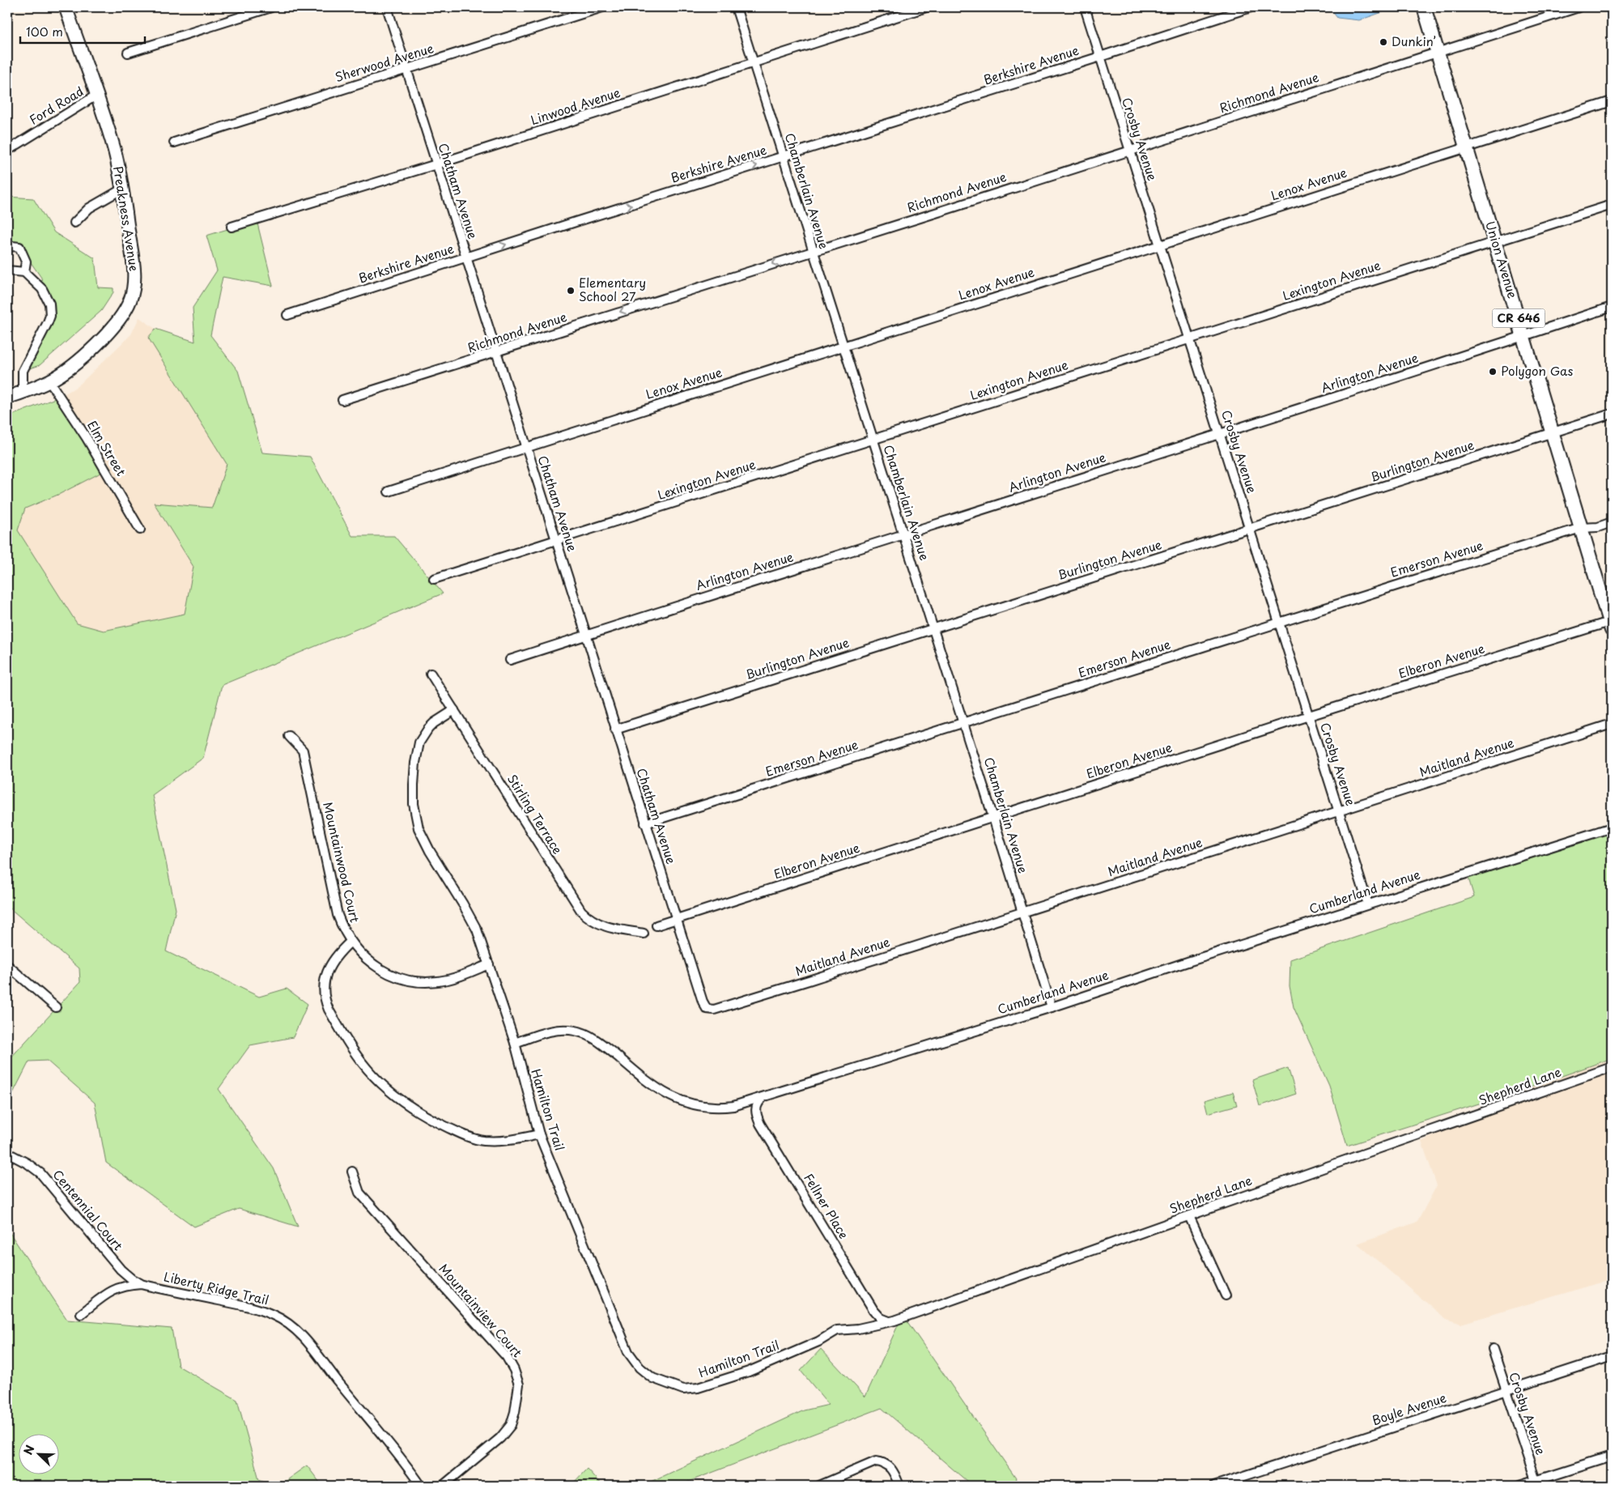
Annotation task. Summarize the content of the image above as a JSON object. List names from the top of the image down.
{
  "streets": {
    "main road": ["Preakness Avenue", "Union Avenue", "CR 646"],
    "street": [
      "Sherwood Avenue",
      "Berkshire Avenue",
      "Richmond Avenue",
      "Ford Road",
      "Linwood Avenue",
      "Crosby Avenue",
      "Lenox Avenue",
      "Chatham Avenue",
      "Chamberlain Avenue",
      "Lexington Avenue",
      "Arlington Avenue",
      "Elm Street",
      "Burlington Avenue",
      "Emerson Avenue",
      "Elberon Avenue",
      "Maitland Avenue",
      "Stirling Terrace",
      "Mountainwood Court",
      "Cumberland Avenue",
      "Shepherd Lane",
      "Hamilton Trail",
      "Fellner Place",
      "Centennial Court",
      "Liberty Ridge Trail",
      "Mountainview Court",
      "Boyle Avenue"
    ]
  },
  "crossings": [
    ["Sherwood Avenue", "Chatham Avenue"],
    ["Berkshire Avenue", "Crosby Avenue"],
    ["Berkshire Avenue", "Chatham Avenue"],
    ["Berkshire Avenue", "Chamberlain Avenue"],
    ["Richmond Avenue", "Crosby Avenue"],
    ["Richmond Avenue", "Chatham Avenue"],
    ["Richmond Avenue", "Chamberlain Avenue"],
    ["Richmond Avenue", "Union Avenue"],
    ["Ford Road", "Preakness Avenue"],
    ["Linwood Avenue", "Chatham Avenue"],
    ["Linwood Avenue", "Chamberlain Avenue"],
    ["Crosby Avenue", "Lenox Avenue"],
    ["Crosby Avenue", "Lexington Avenue"],
    ["Crosby Avenue", "Arlington Avenue"],
    ["Crosby Avenue", "Burlington Avenue"],
    ["Crosby Avenue", "Emerson Avenue"],
    ["Crosby Avenue", "Elberon Avenue"],
    ["Crosby Avenue", "Maitland Avenue"],
    ["Crosby Avenue", "Cumberland Avenue"],
    ["Crosby Avenue", "Boyle Avenue"],
    ["Lenox Avenue", "Chatham Avenue"],
    ["Lenox Avenue", "Chamberlain Avenue"],
    ["Lenox Avenue", "Union Avenue"],
    ["Chatham Avenue", "Lexington Avenue"],
    ["Chatham Avenue", "Arlington Avenue"],
    ["Chatham Avenue", "Burlington Avenue"],
    ["Chatham Avenue", "Emerson Avenue"],
    ["Chatham Avenue", "Elberon Avenue"],
    ["Chatham Avenue", "Maitland Avenue"],
    ["Chamberlain Avenue", "Lexington Avenue"],
    ["Chamberlain Avenue", "Arlington Avenue"],
    ["Chamberlain Avenue", "Burlington Avenue"],
    ["Chamberlain Avenue", "Emerson Avenue"],
    ["Chamberlain Avenue", "Elberon Avenue"],
    ["Chamberlain Avenue", "Maitland Avenue"],
    ["Chamberlain Avenue", "Cumberland Avenue"],
    ["Preakness Avenue", "Elm Street"],
    ["Union Avenue", "Lexington Avenue"],
    ["Union Avenue", "Arlington Avenue"],
    ["Union Avenue", "Burlington Avenue"],
    ["Union Avenue", "Emerson Avenue"],
    ["Union Avenue", "Elberon Avenue"],
    ["Stirling Terrace", "Hamilton Trail"],
    ["Mountainwood Court", "Hamilton Trail"],
    ["Cumberland Avenue", "Hamilton Trail"],
    ["Cumberland Avenue", "Fellner Place"],
    ["Shepherd Lane", "Hamilton Trail"],
    ["Shepherd Lane", "Fellner Place"],
    ["Centennial Court", "Liberty Ridge Trail"]
  ],
  "places": ["Dunkin’", "Elementary School 27", "Polygon Gas"],
  "scale_bar": "100 m",
  "north": "top left"
}
